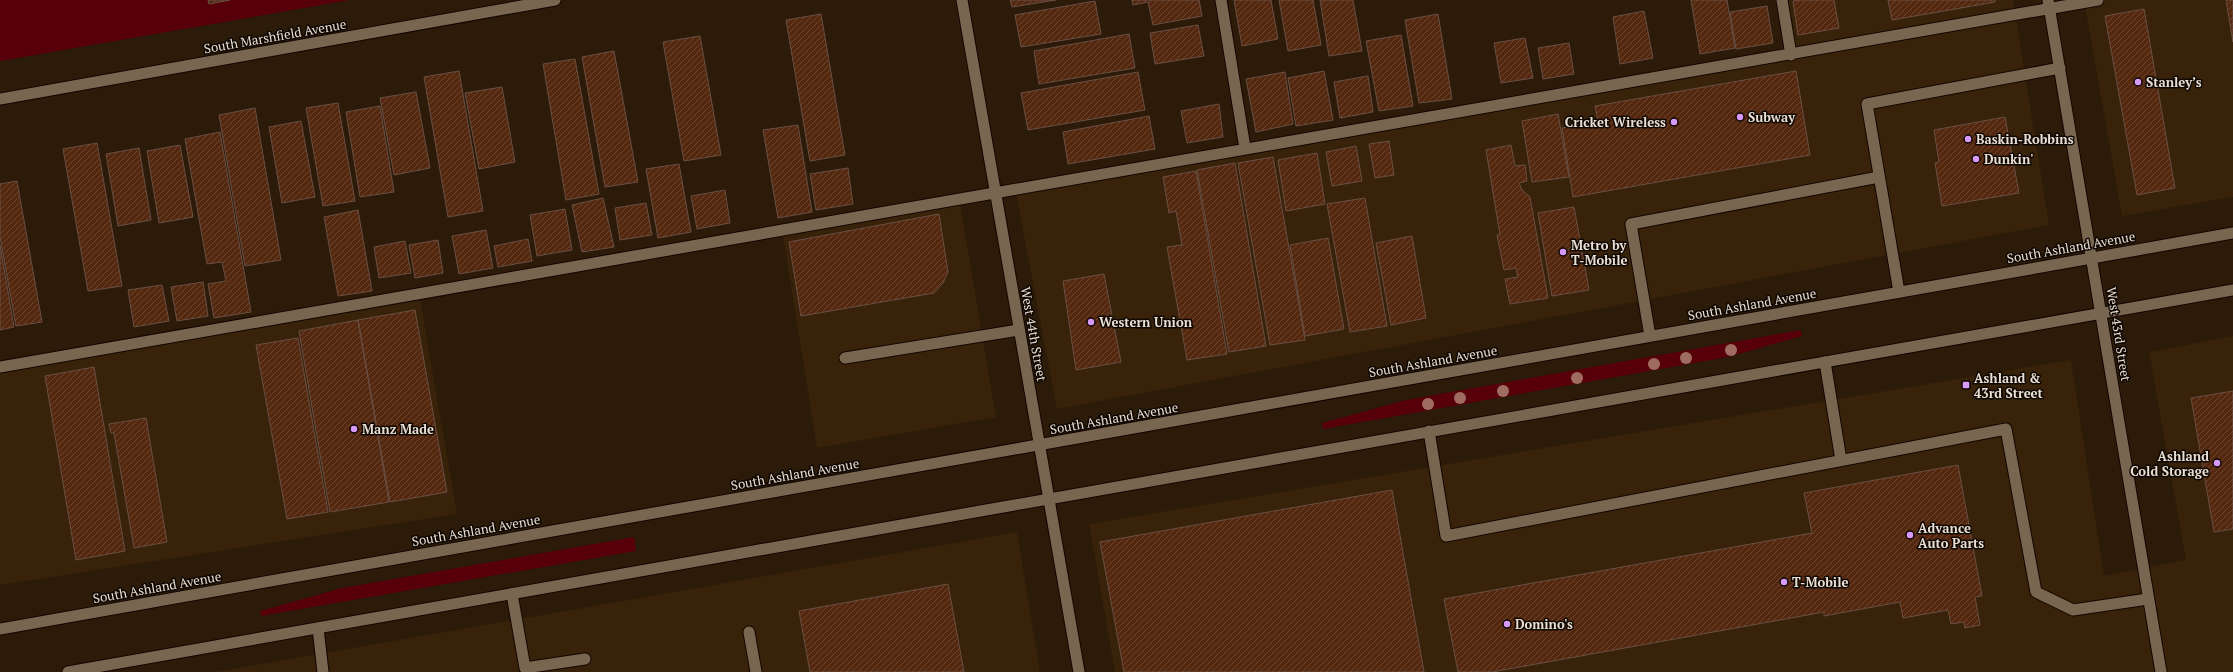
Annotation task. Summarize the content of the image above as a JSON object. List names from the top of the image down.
{
  "streets": {
    "main road": [
      "South Marshfield Avenue",
      "South Ashland Avenue",
      "West 44th Street",
      "West 43rd Street"
    ]
  },
  "crossings": [
    ["South Ashland Avenue", "West 44th Street"],
    ["South Ashland Avenue", "West 43rd Street"]
  ],
  "places": {
    "other": [
      "Stanley’s",
      "Subway",
      "Cricket Wireless",
      "Baskin-Robbins",
      "Dunkin'",
      "Metro by T-Mobile",
      "Western Union",
      "Manz Made",
      "Ashland Cold Storage",
      "Advance Auto Parts",
      "T-Mobile",
      "Domino's"
    ],
    "transit": ["Ashland & 43rd Street"]
  }
}
